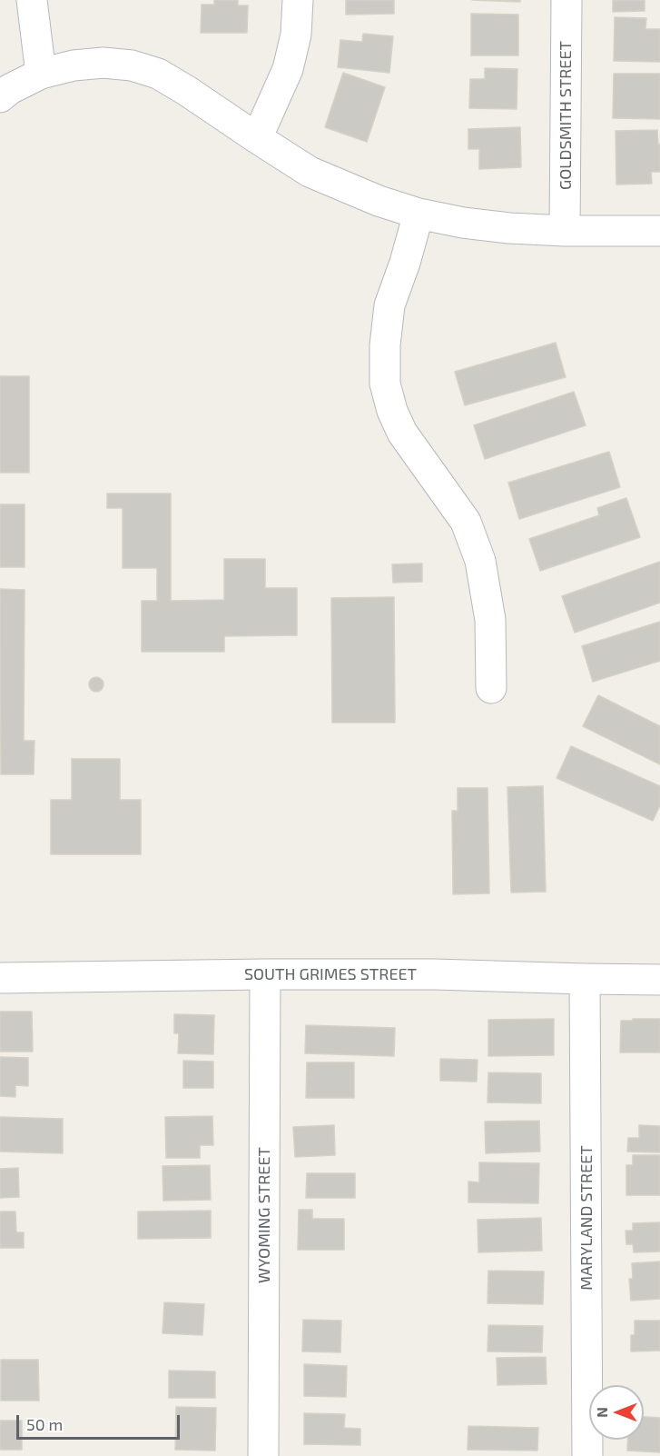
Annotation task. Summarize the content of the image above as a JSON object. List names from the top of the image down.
{
  "streets": {
    "street": [
      "GOLDSMITH STREET",
      "SOUTH GRIMES STREET",
      "WYOMING STREET",
      "MARYLAND STREET"
    ]
  },
  "crossings": [
    ["SOUTH GRIMES STREET", "WYOMING STREET"],
    ["SOUTH GRIMES STREET", "MARYLAND STREET"]
  ],
  "scale_bar": "50 m",
  "north": "left"
}
